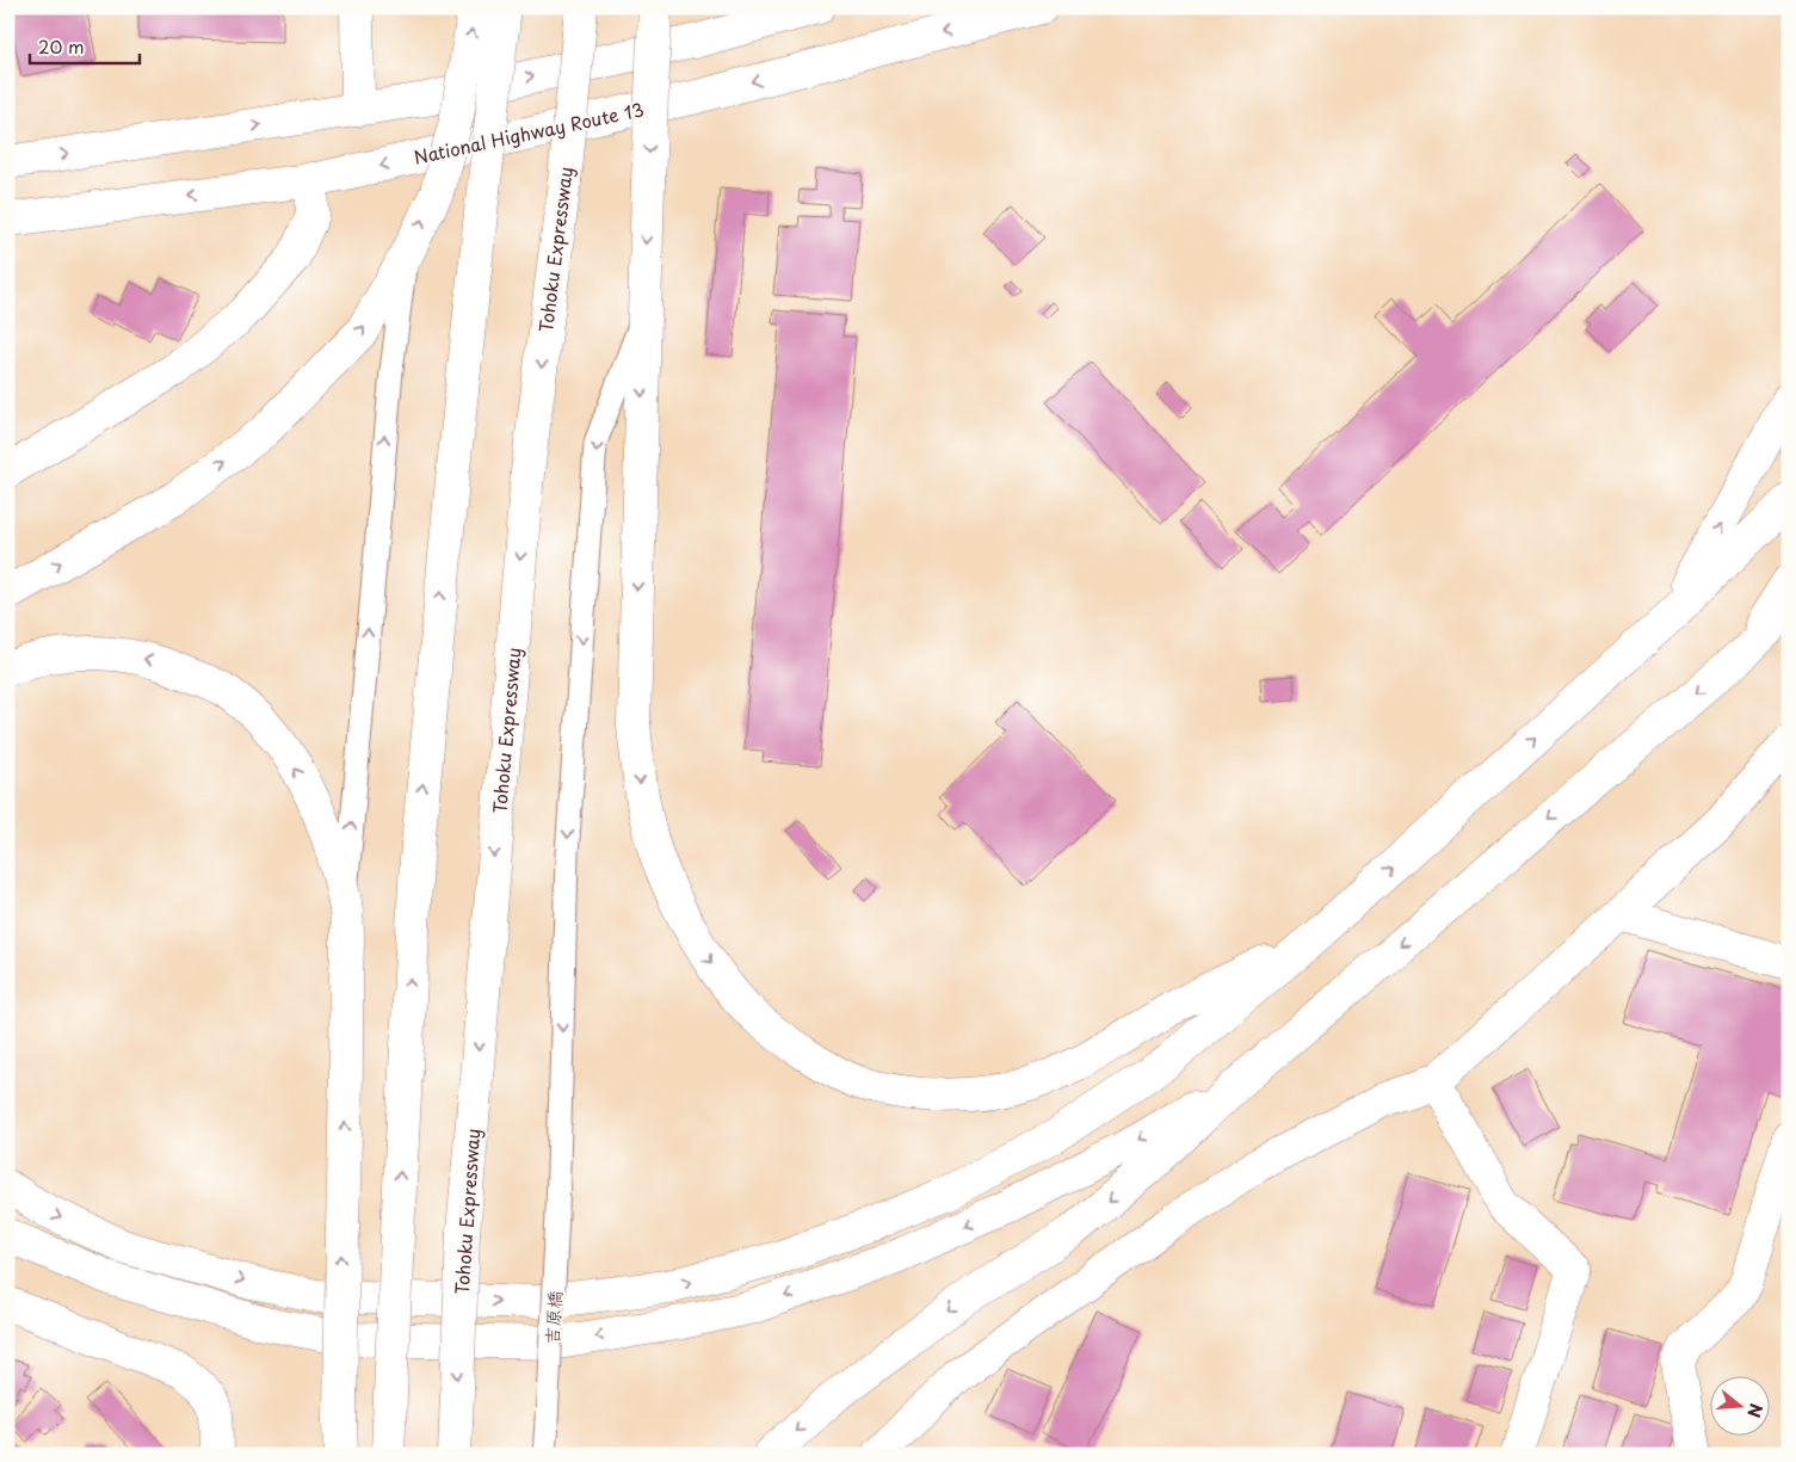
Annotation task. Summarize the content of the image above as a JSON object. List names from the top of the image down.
{
  "streets": {
    "main road": ["National Highway Route 13", "Tohoku Expressway"],
    "lane": ["吉原橋"]
  },
  "one_way": ["吉原橋"],
  "scale_bar": "20 m",
  "north": "right"
}
